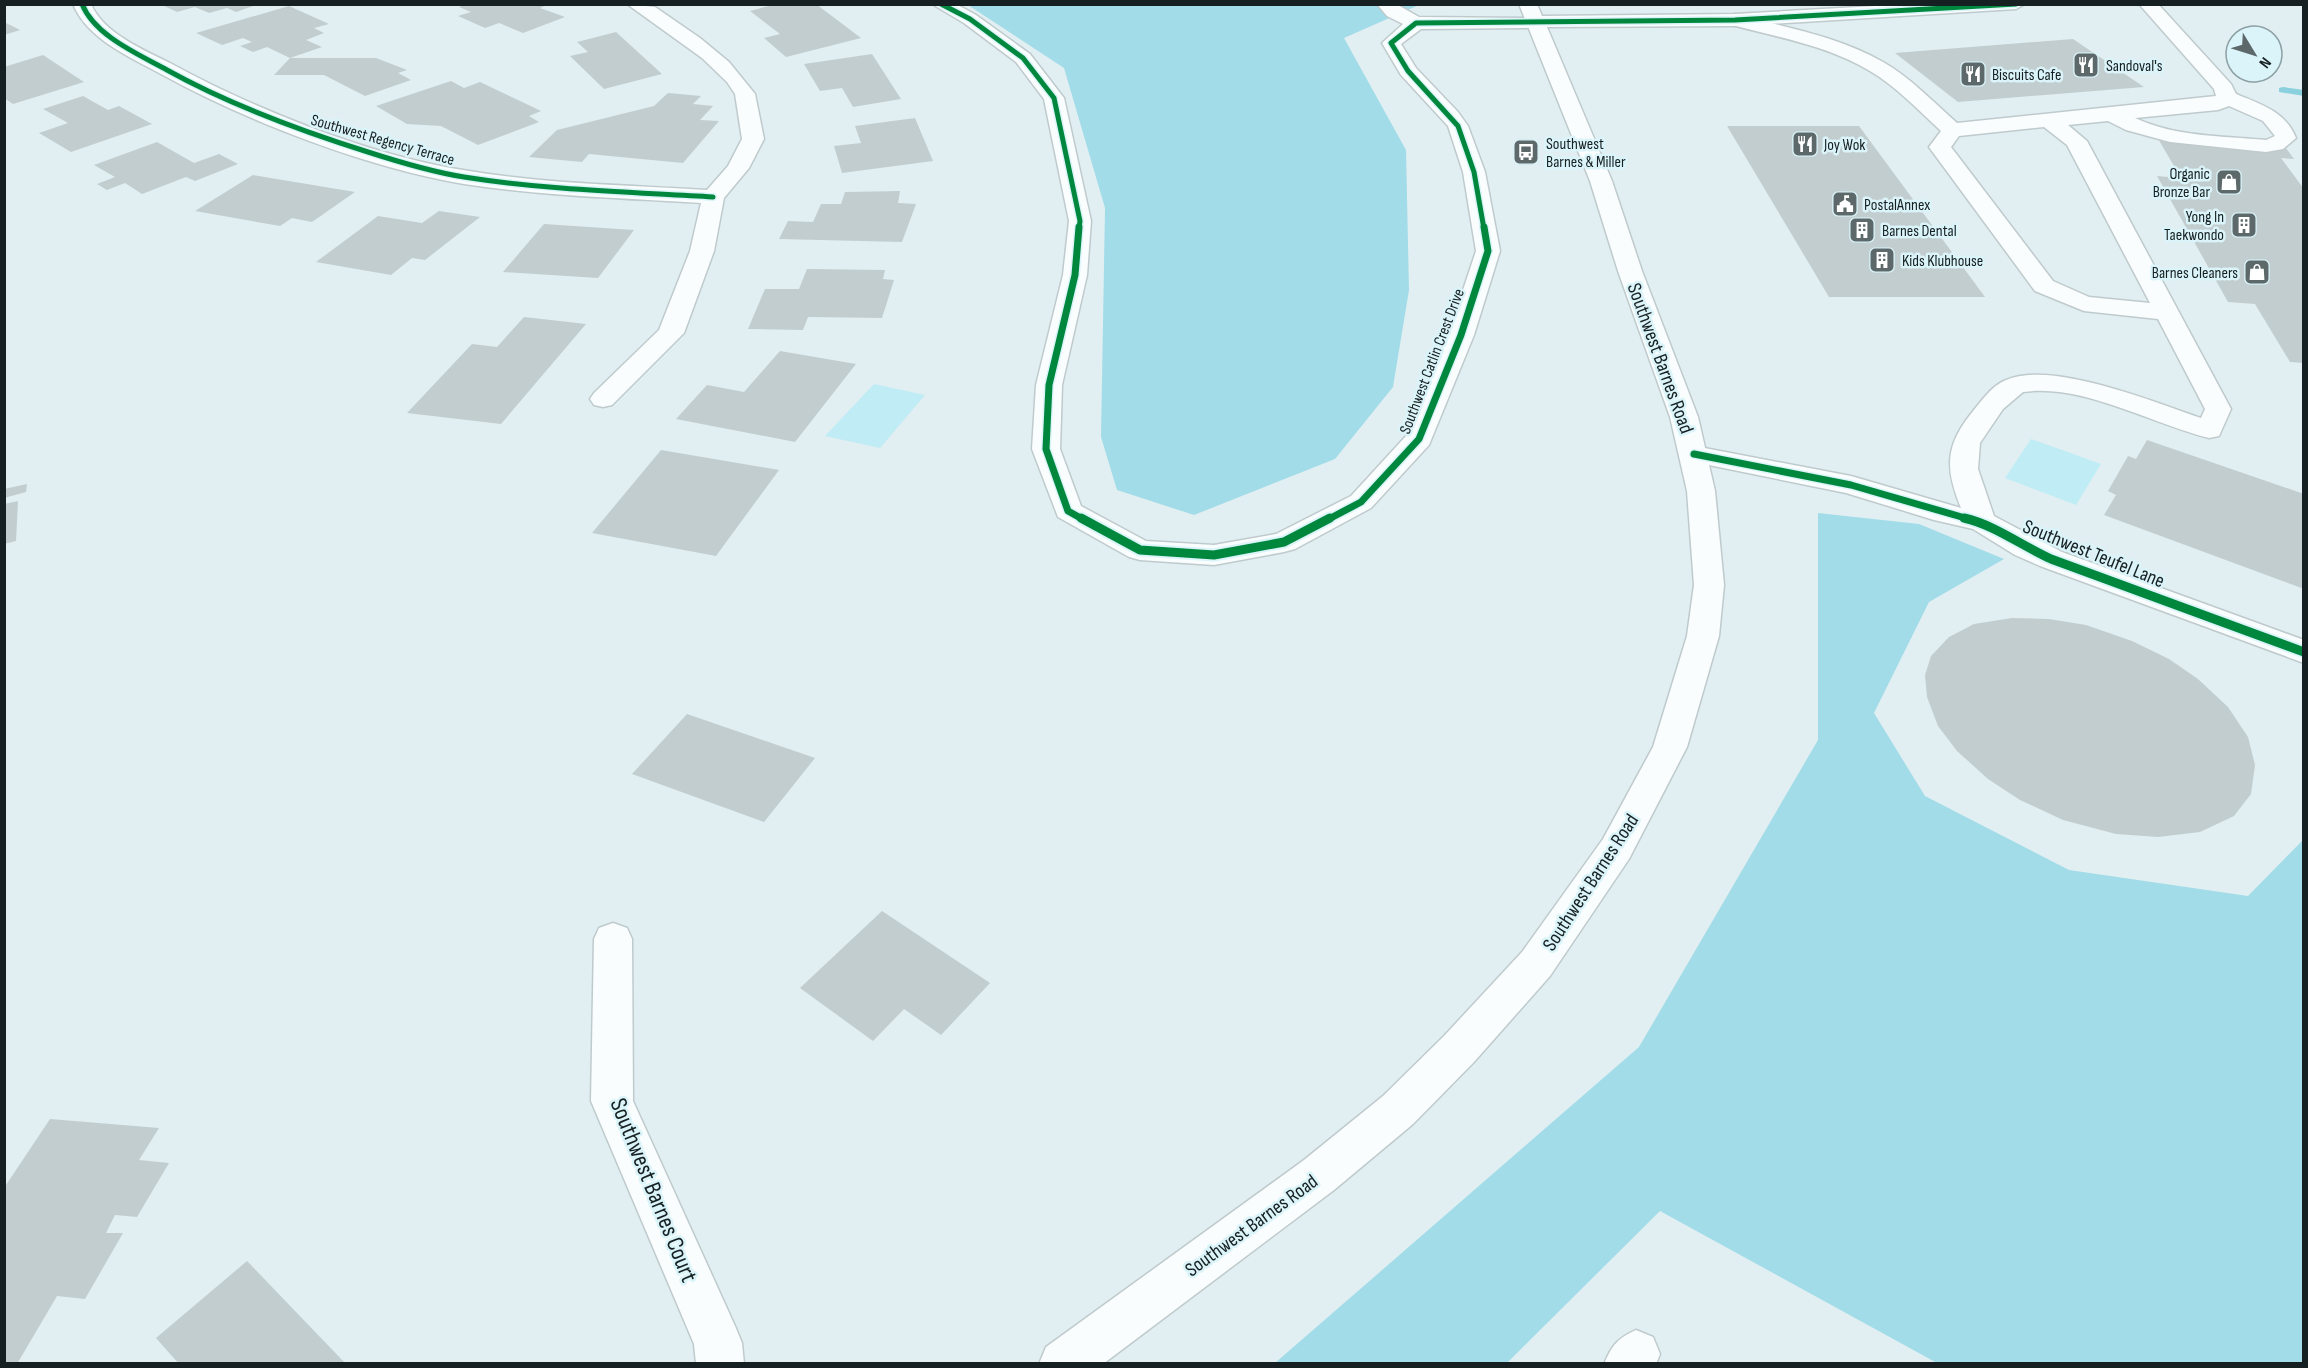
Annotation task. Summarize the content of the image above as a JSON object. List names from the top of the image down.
{
  "streets": {
    "street": [
      "Southwest Regency Terrace",
      "Southwest Barnes Road",
      "Southwest Catlin Crest Drive",
      "Southwest Teufel Lane",
      "Southwest Barnes Court"
    ]
  },
  "crossings": [
    ["Southwest Barnes Road", "Southwest Teufel Lane"]
  ],
  "places": {
    "restaurant": ["Sandoval's", "Biscuits Cafe", "Joy Wok"],
    "bus stop": ["Southwest Barnes & Miller"],
    "shop": ["Organic Bronze Bar", "Barnes Cleaners"],
    "public building": ["PostalAnnex"],
    "building": ["Yong In Taekwondo", "Barnes Dental", "Kids Klubhouse"]
  },
  "north": "bottom right"
}
